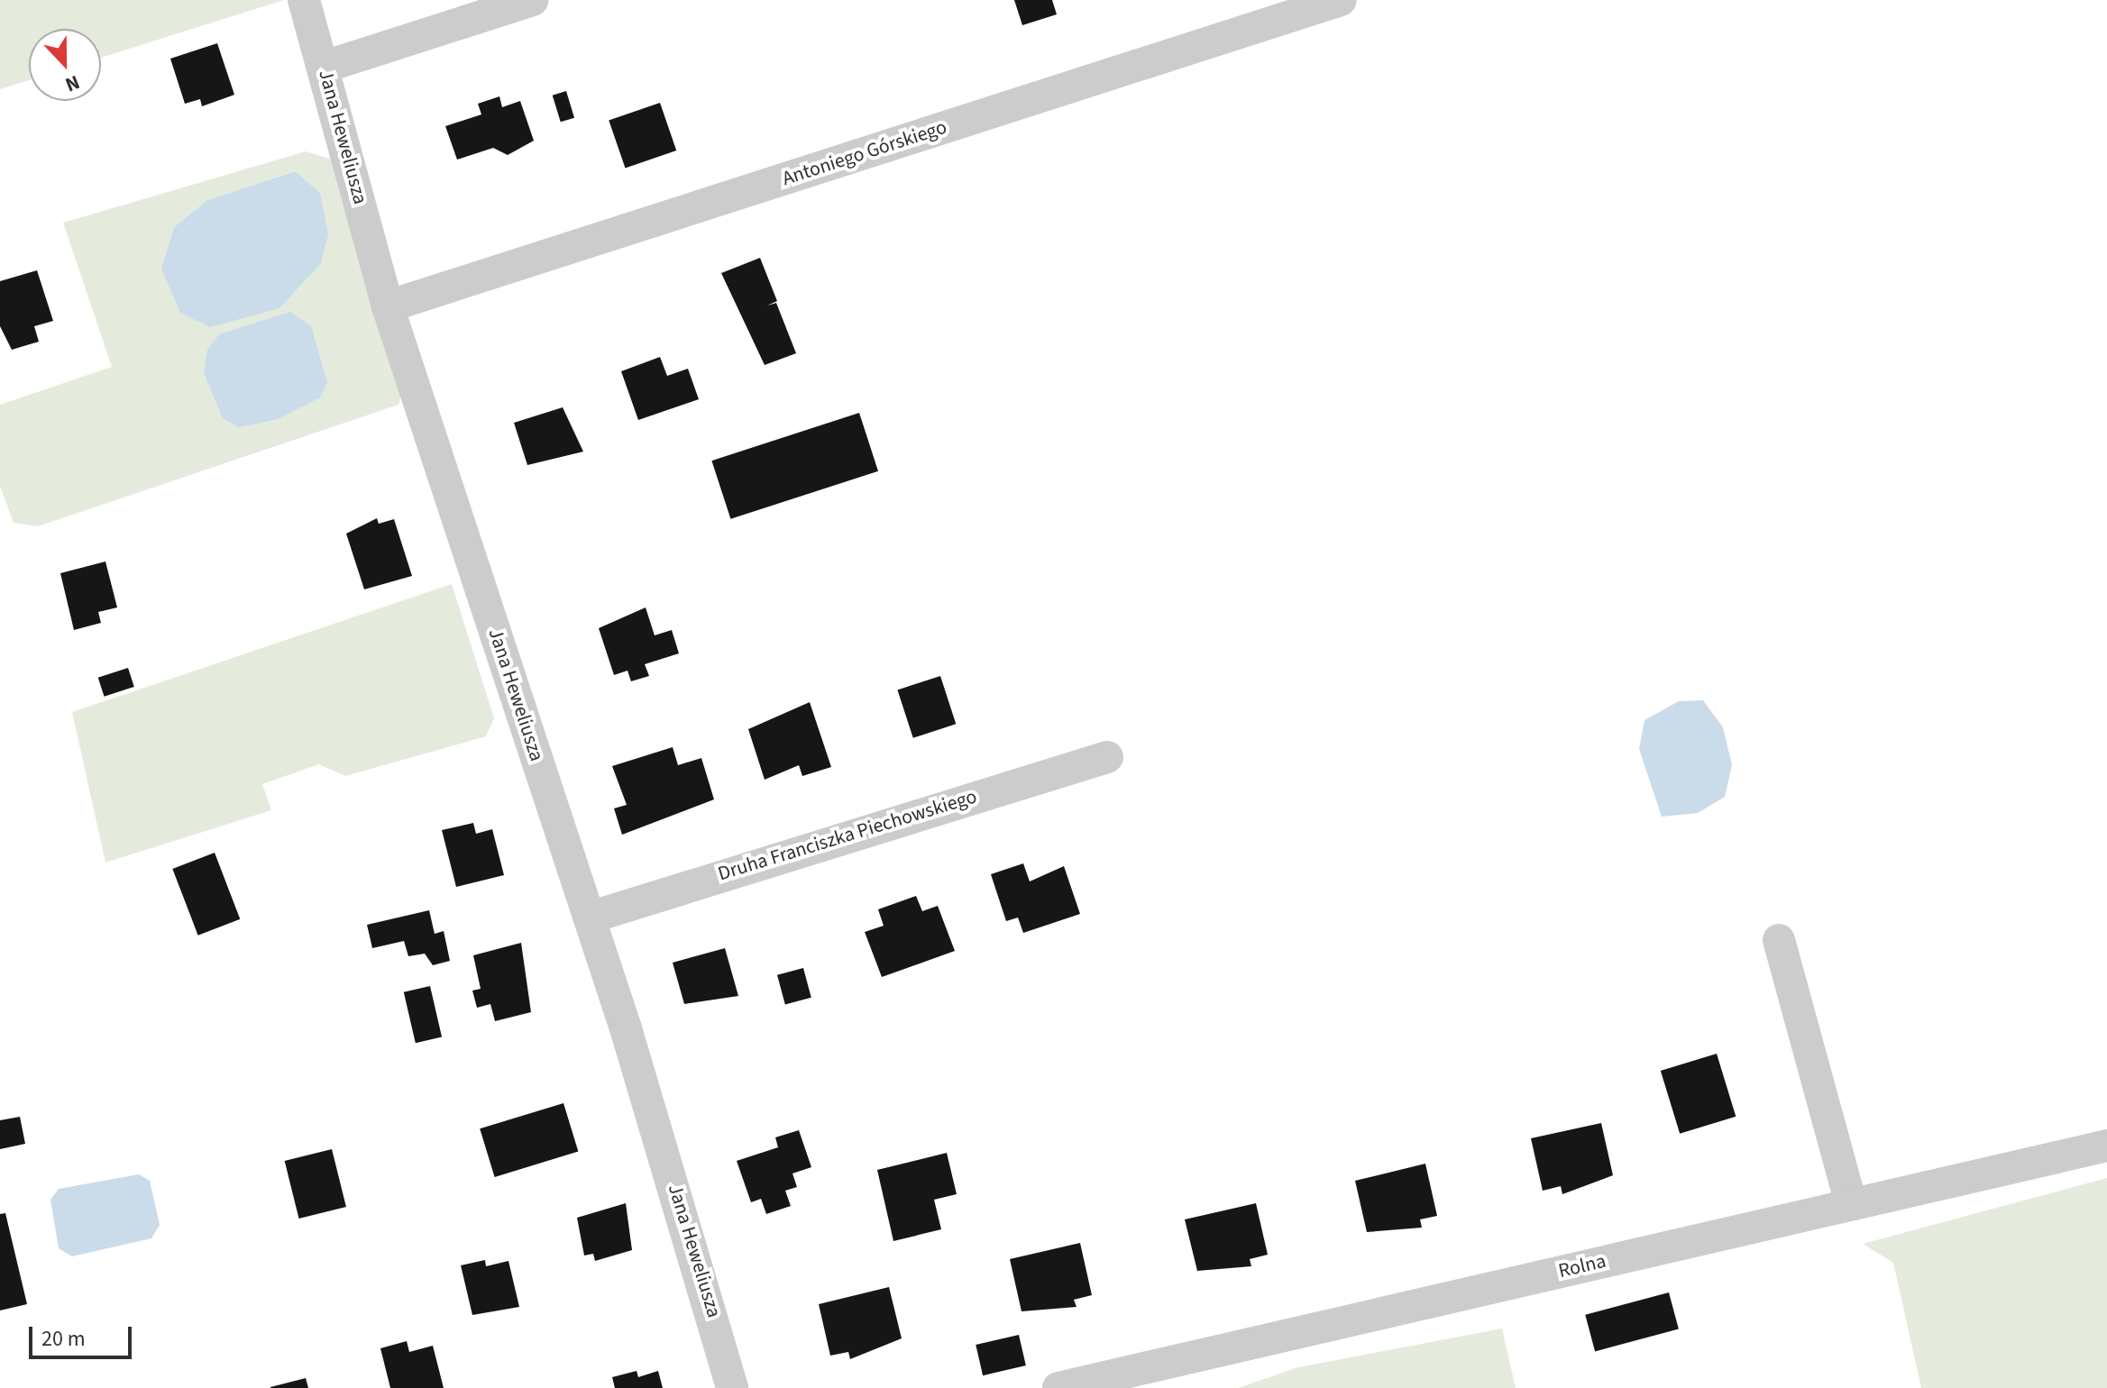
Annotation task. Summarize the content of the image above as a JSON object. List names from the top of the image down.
{
  "streets": {
    "street": [
      "Jana Heweliusza",
      "Antoniego Górskiego",
      "Druha Franciszka Piechowskiego",
      "Rolna"
    ]
  },
  "crossings": [
    ["Jana Heweliusza", "Antoniego Górskiego"],
    ["Jana Heweliusza", "Druha Franciszka Piechowskiego"]
  ],
  "scale_bar": "20 m",
  "north": "bottom"
}
